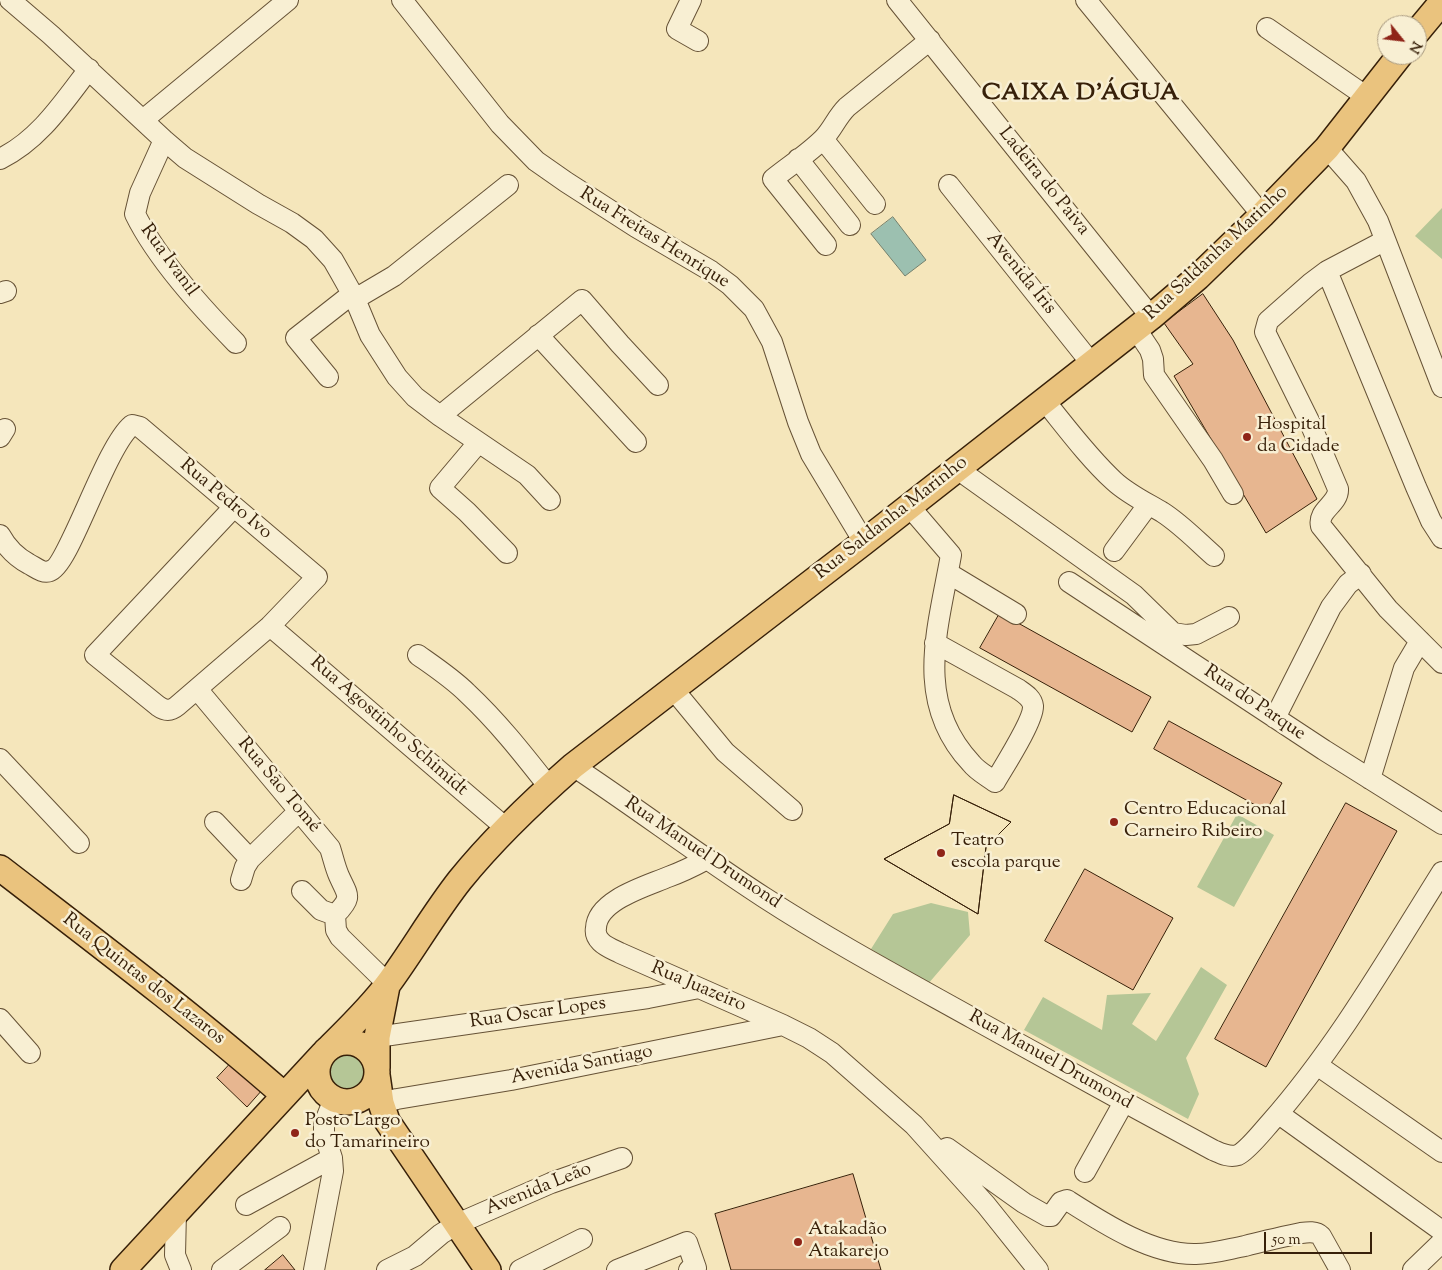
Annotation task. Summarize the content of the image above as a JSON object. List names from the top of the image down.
{
  "streets": {
    "main road": ["Rua Saldanha Marinho", "Rua Quintas dos Lazaros"],
    "street": [
      "Ladeira do Paiva",
      "Rua Freitas Henrique",
      "Rua Ivanil",
      "Avenida Íris",
      "Rua Pedro Ivo",
      "Rua do Parque",
      "Rua Agostinho Schimidt",
      "Rua Sāo Tomé",
      "Rua Manuel Drumond",
      "Rua Juazeiro",
      "Rua Oscar Lopes",
      "Avenida Santiago",
      "Avenida Leão"
    ]
  },
  "crossings": [
    ["Ladeira do Paiva", "Rua Saldanha Marinho"],
    ["Rua Freitas Henrique", "Rua Saldanha Marinho"],
    ["Rua Saldanha Marinho", "Avenida Íris"],
    ["Rua Saldanha Marinho", "Rua Agostinho Schimidt"],
    ["Rua Saldanha Marinho", "Rua Manuel Drumond"],
    ["Rua Saldanha Marinho", "Rua Quintas dos Lazaros"],
    ["Rua Saldanha Marinho", "Rua Oscar Lopes"],
    ["Rua Pedro Ivo", "Rua Agostinho Schimidt"],
    ["Rua Manuel Drumond", "Rua Juazeiro"],
    ["Rua Juazeiro", "Rua Oscar Lopes"],
    ["Rua Juazeiro", "Avenida Santiago"]
  ],
  "districts": ["CAIXA D'ÁGUA"],
  "places": [
    "Hospital da Cidade",
    "Centro Educacional Carneiro Ribeiro",
    "Teatro escola parque",
    "Posto Largo do Tamarineiro",
    "Atakadão Atakarejo"
  ],
  "scale_bar": "50 m",
  "north": "bottom right"
}
